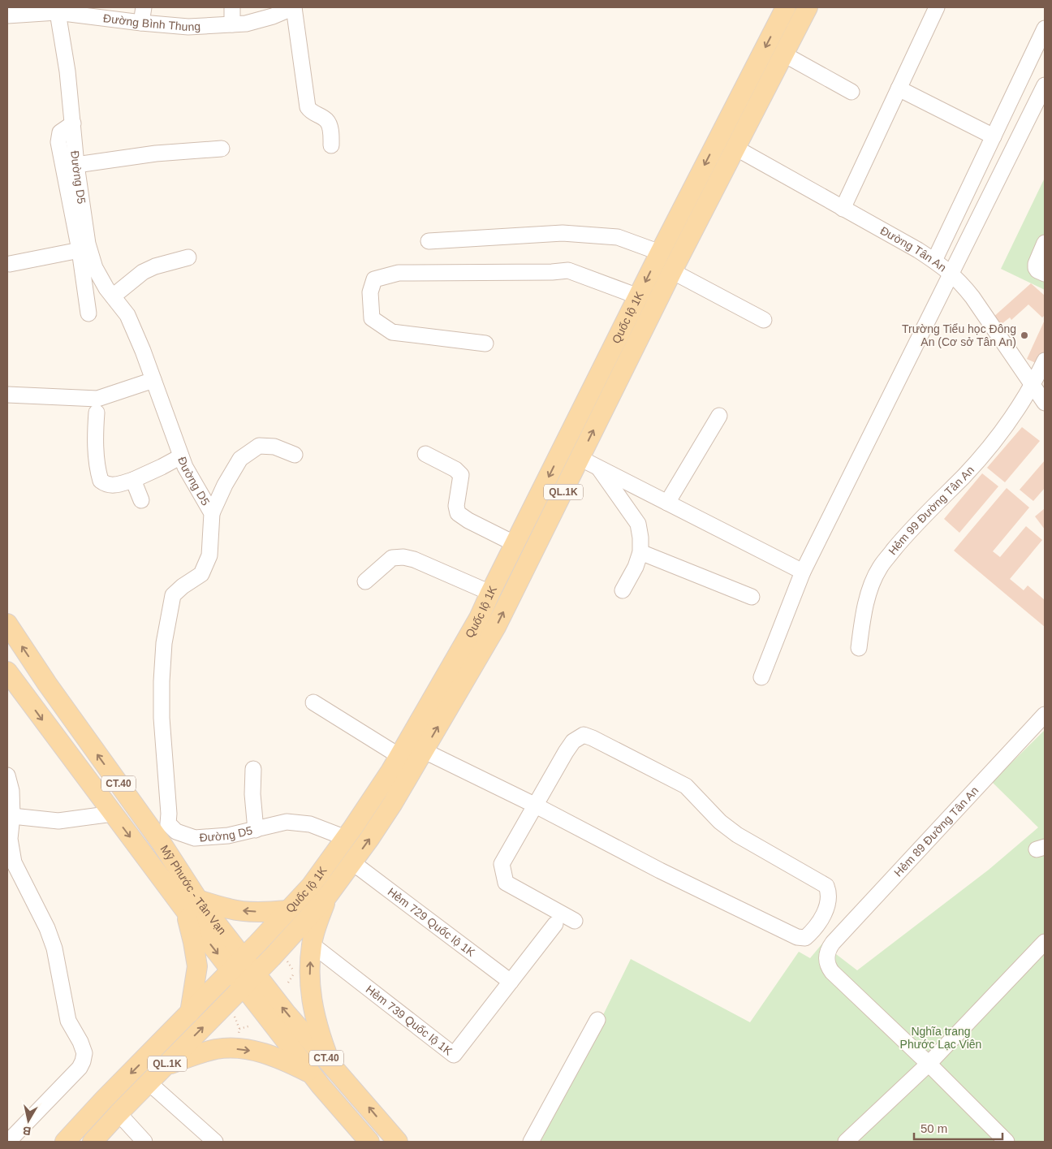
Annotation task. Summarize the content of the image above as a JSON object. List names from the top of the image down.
{
  "streets": {
    "main road": [
      "Quốc lộ 1K",
      "QL.1K",
      "CT.40",
      "Mỹ Phước - Tân Vạn"
    ],
    "street": [
      "Đường Bình Thung",
      "Đường D5",
      "Đường Tân An",
      "Hẻm 99 Đường Tân An",
      "Hẻm 89 Đường Tân An",
      "Hẻm 729 Quốc lộ 1K",
      "Hẻm 739 Quốc lộ 1K"
    ]
  },
  "crossings": [
    ["Đường Bình Thung", "Đường D5"],
    ["Đường D5", "Quốc lộ 1K"],
    ["Đường Tân An", "Quốc lộ 1K"],
    ["Đường Tân An", "Hẻm 99 Đường Tân An"],
    ["Quốc lộ 1K", "Mỹ Phước - Tân Vạn"],
    ["Quốc lộ 1K", "Hẻm 729 Quốc lộ 1K"],
    ["Hẻm 729 Quốc lộ 1K", "Hẻm 739 Quốc lộ 1K"]
  ],
  "parks": ["Nghĩa trang Phước Lạc Viên"],
  "places": ["Trường Tiểu học Đông An (Cơ sở Tân An)"],
  "scale_bar": "50 m",
  "north": "bottom"
}
